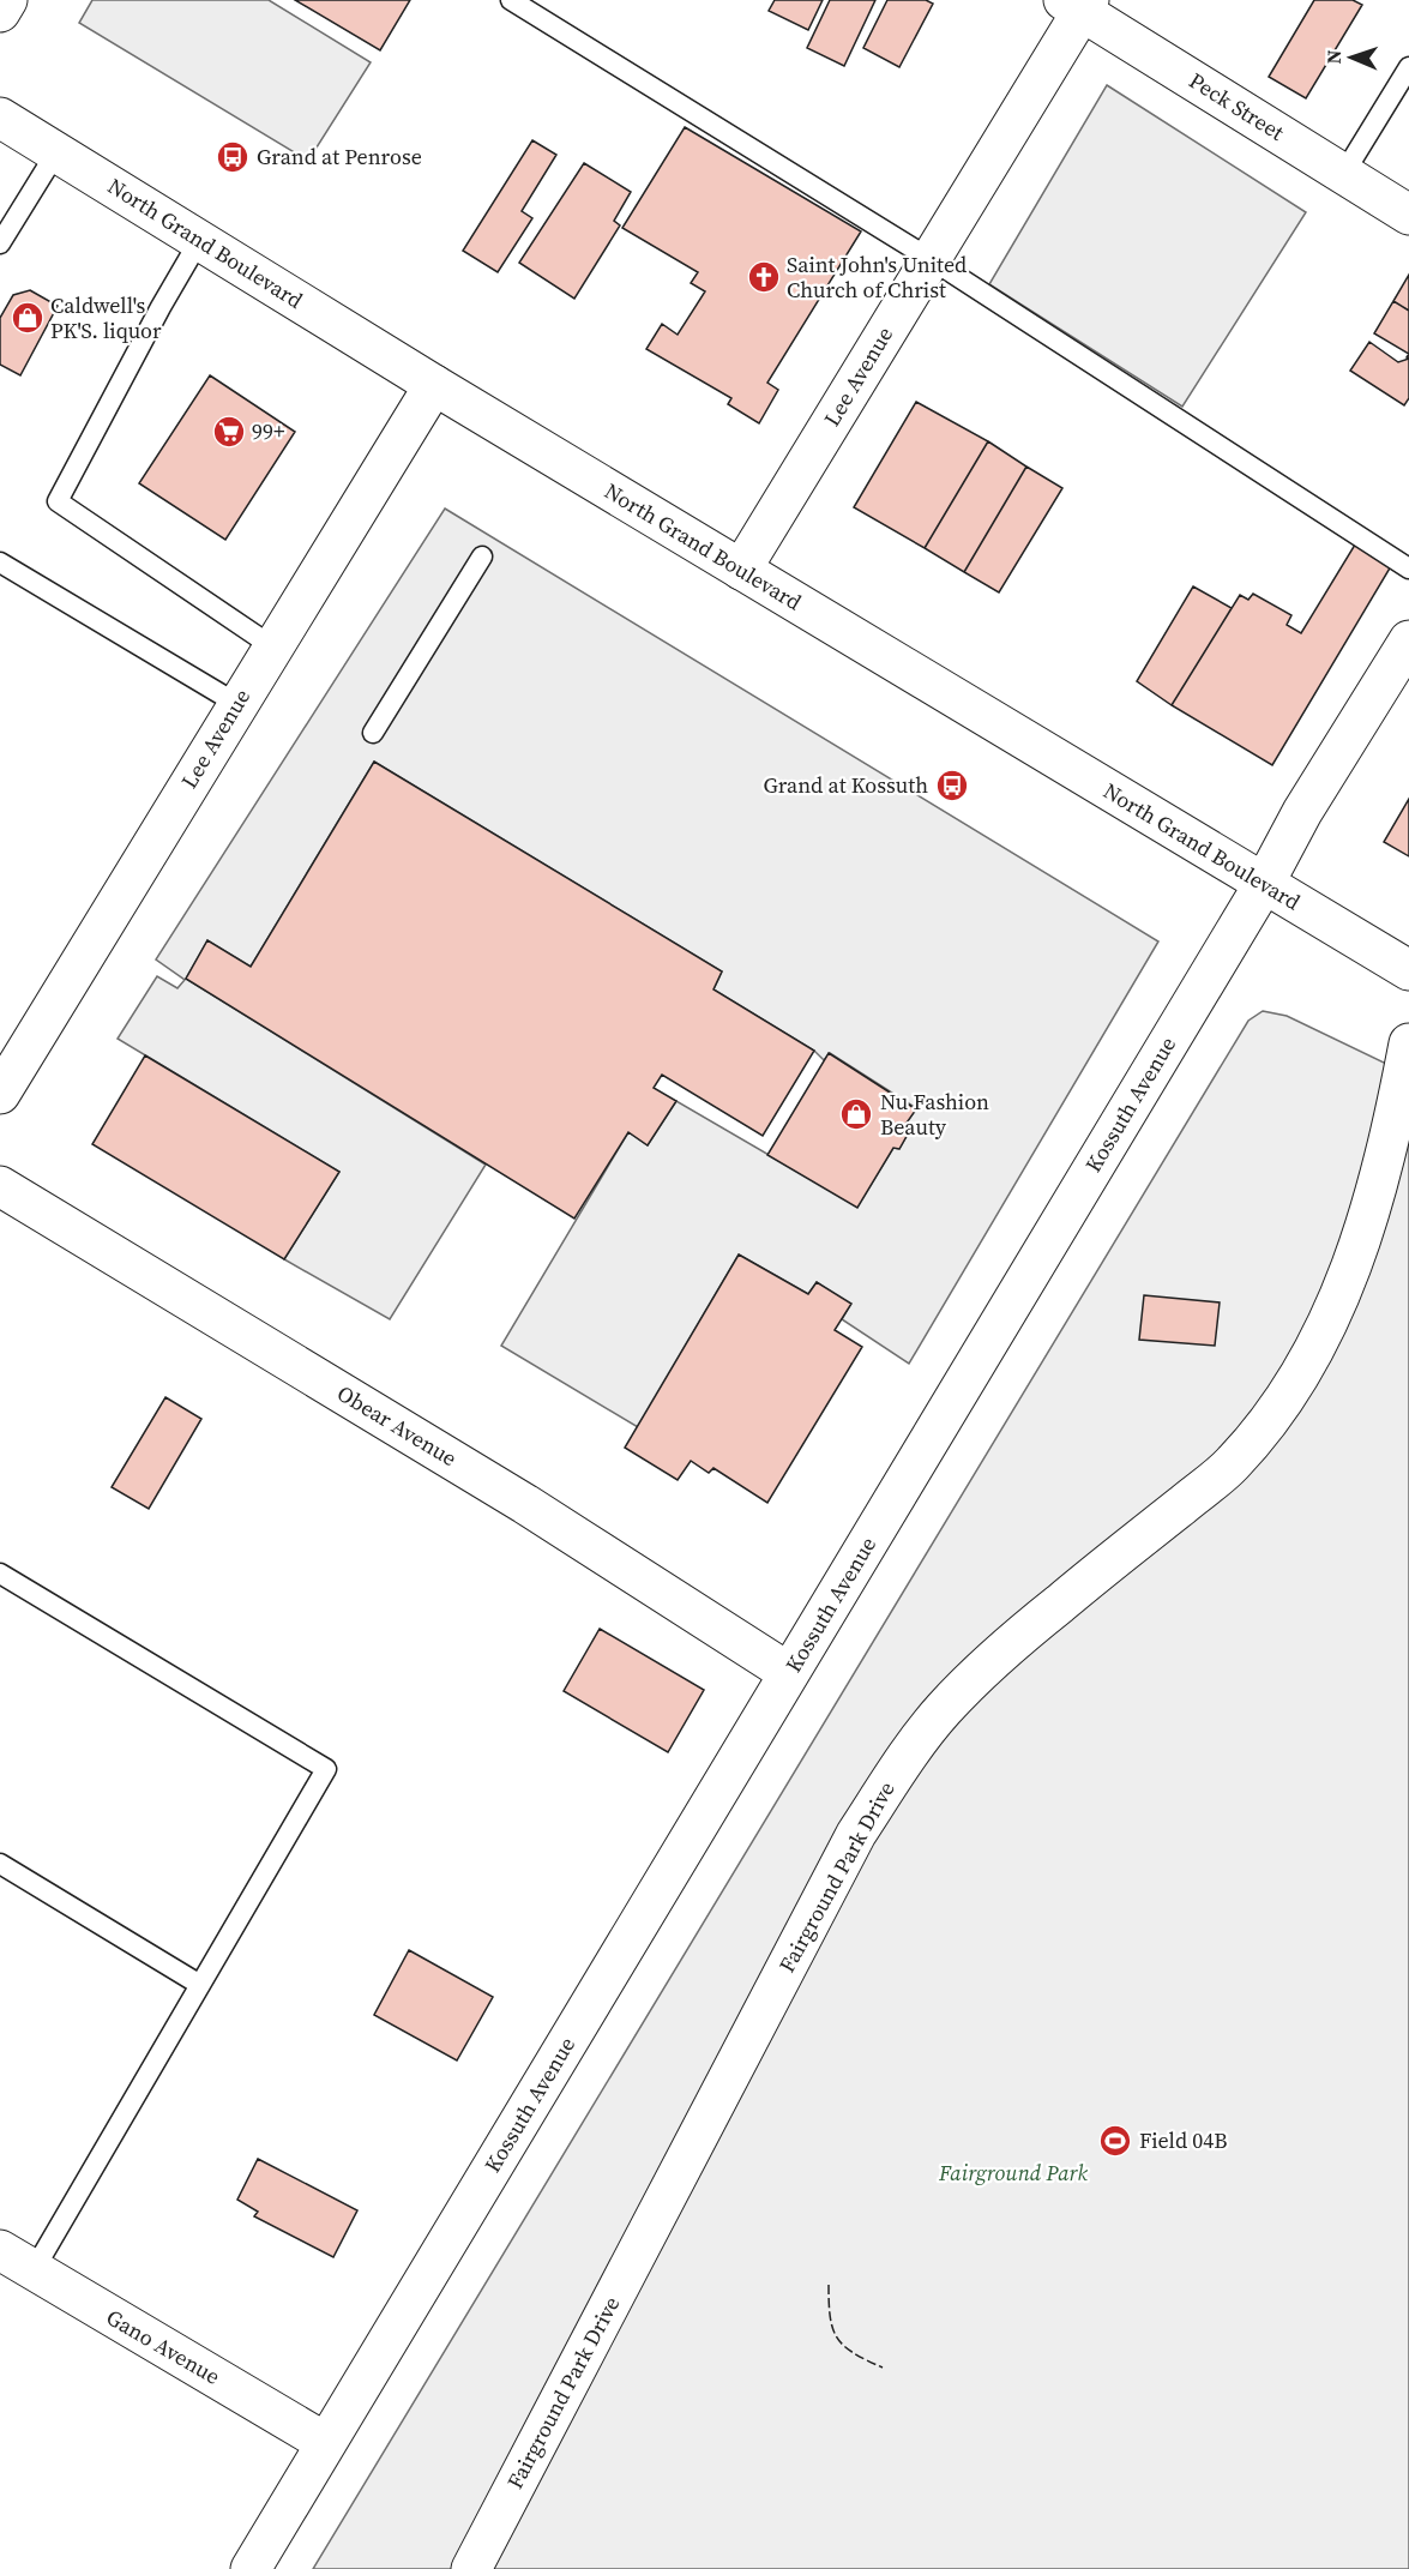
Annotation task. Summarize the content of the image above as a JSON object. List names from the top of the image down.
{
  "streets": {
    "street": [
      "Peck Street",
      "North Grand Boulevard",
      "Lee Avenue",
      "Kossuth Avenue",
      "Obear Avenue",
      "Fairground Park Drive",
      "Gano Avenue"
    ]
  },
  "crossings": [
    ["Peck Street", "Lee Avenue"],
    ["North Grand Boulevard", "Lee Avenue"],
    ["North Grand Boulevard", "Kossuth Avenue"],
    ["Kossuth Avenue", "Obear Avenue"],
    ["Kossuth Avenue", "Gano Avenue"]
  ],
  "parks": ["Fairground Park"],
  "places": {
    "bus stop": ["Grand at Penrose", "Grand at Kossuth"],
    "church": ["Saint John's United Church of Christ"],
    "shop": ["Caldwell's PK'S. liquor", "Nu Fashion Beauty"],
    "supermarket": ["99+"],
    "sports": ["Field 04B"]
  },
  "north": "left"
}
